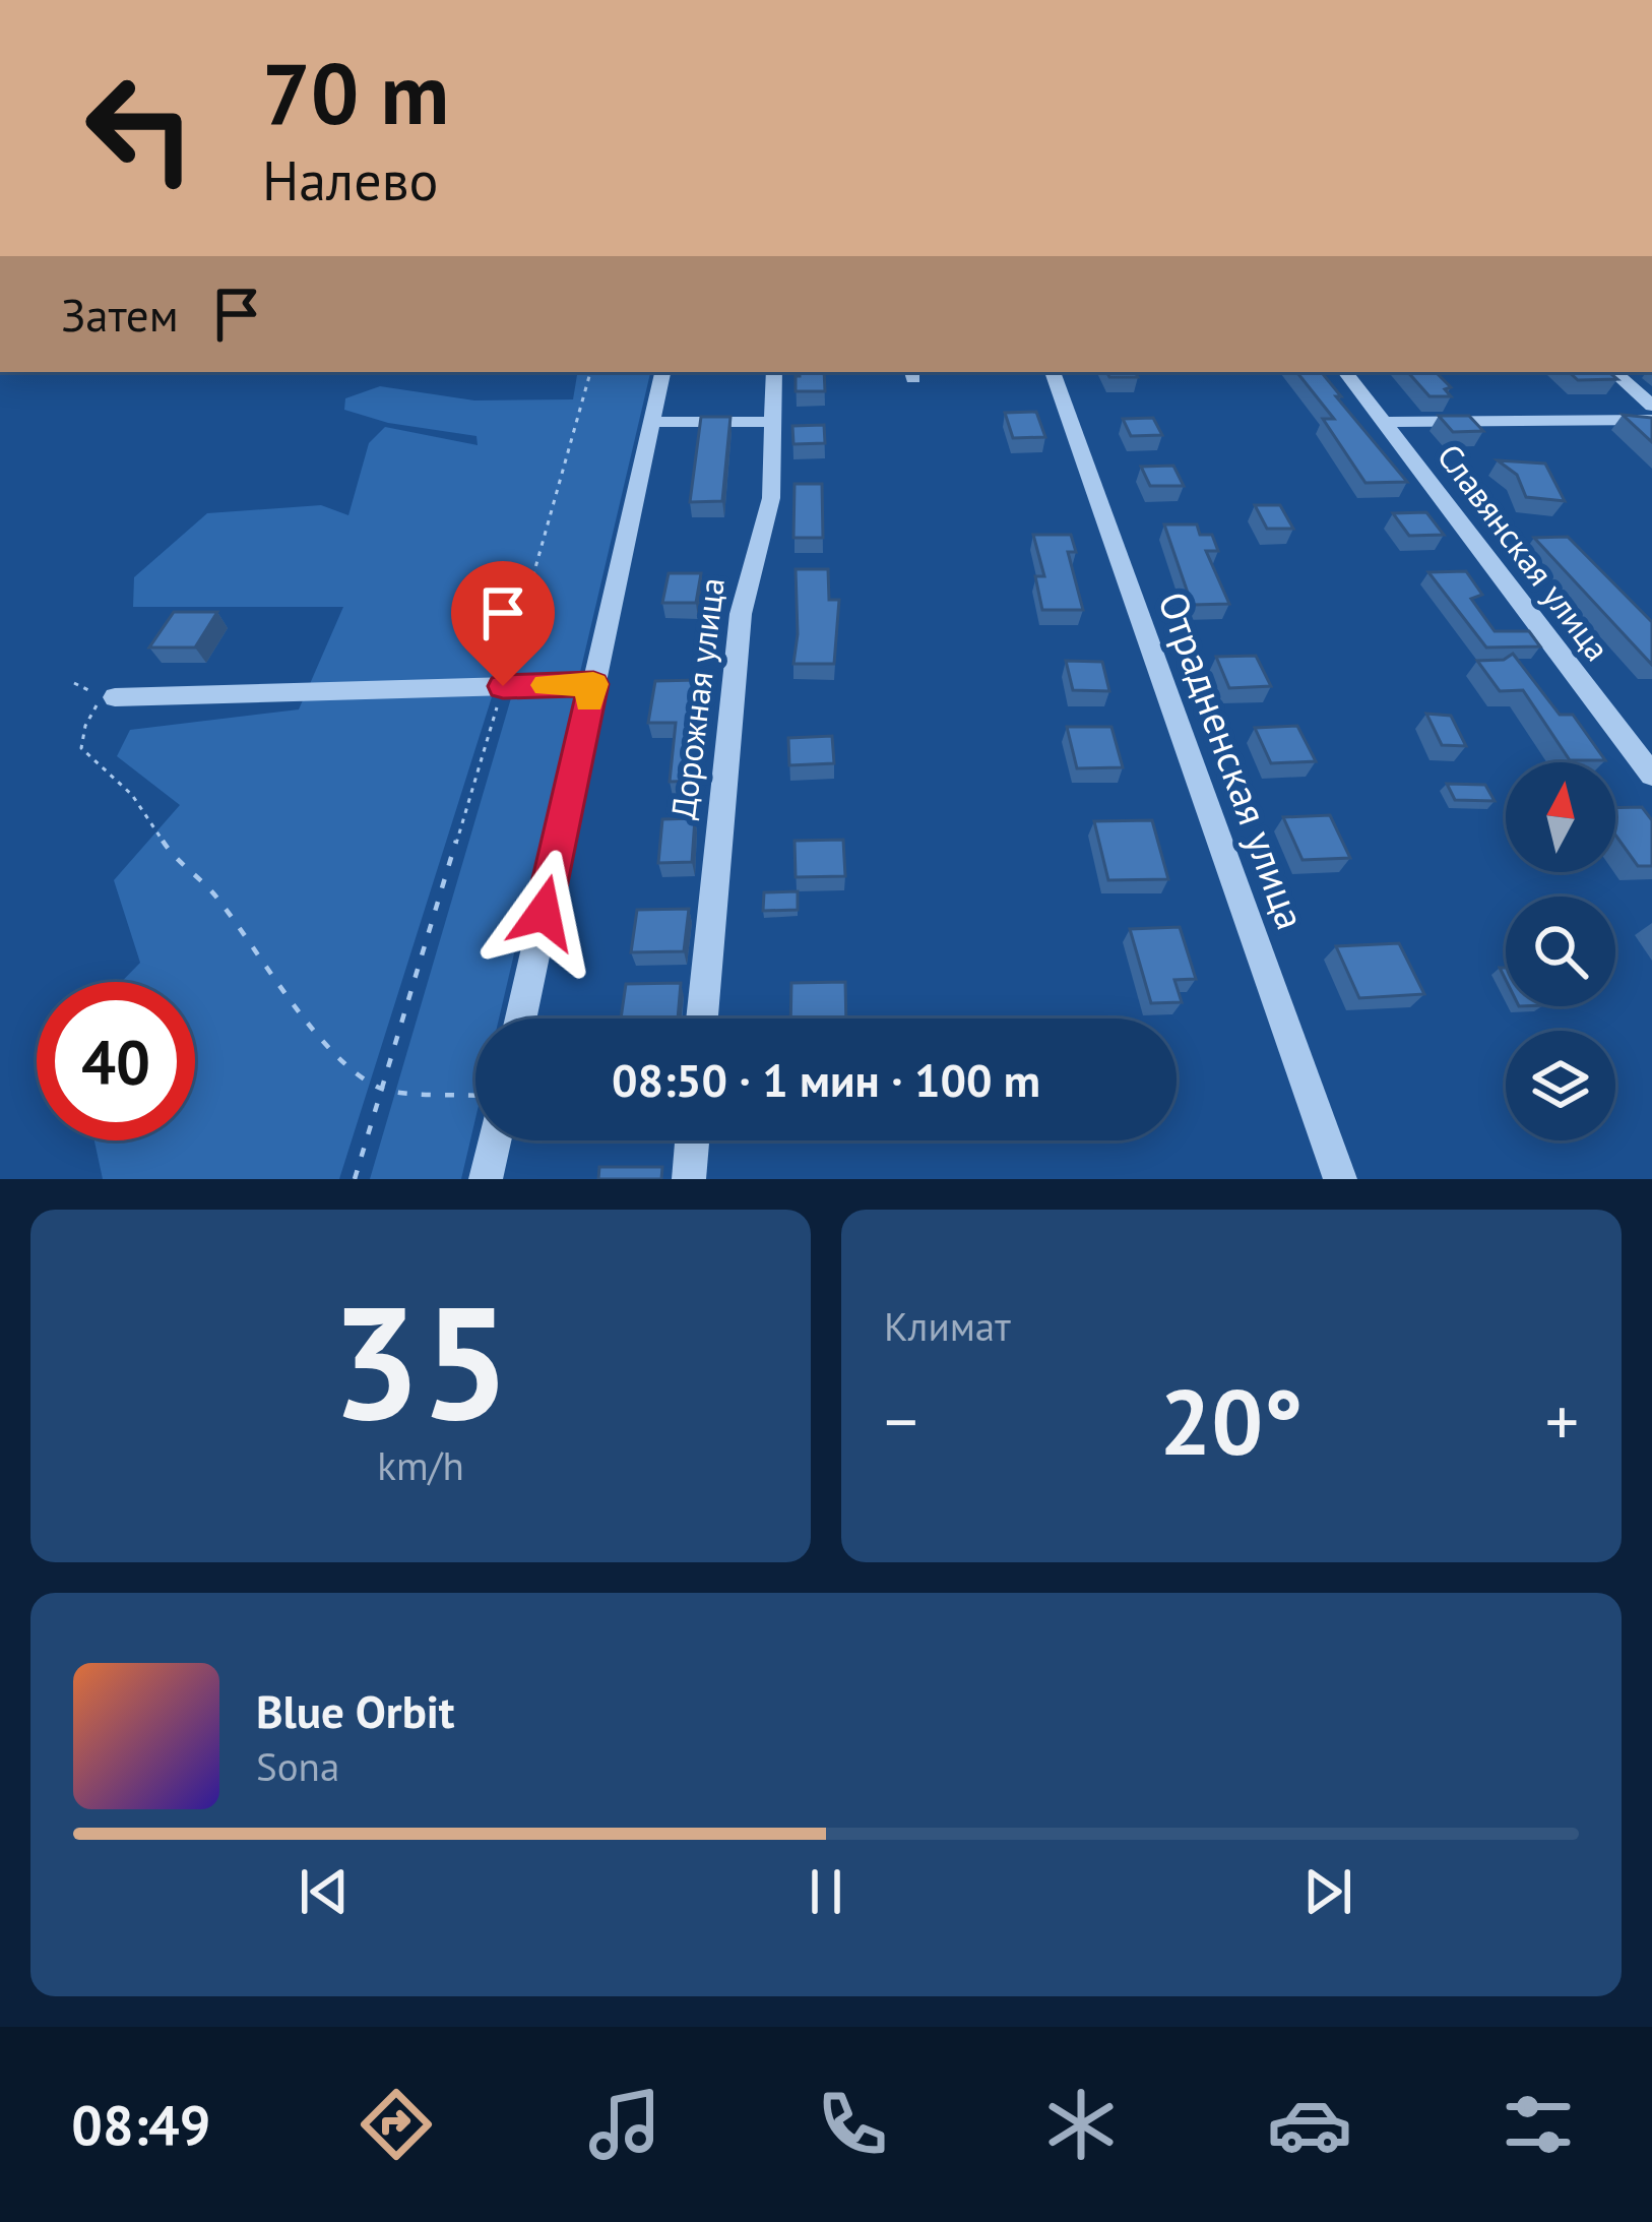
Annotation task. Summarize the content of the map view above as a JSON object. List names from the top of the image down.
{
  "streets": {
    "street": ["Славянская улица", "Дорожная улица", "Отрадненская улица"]
  },
  "north": "top",
  "page": {
    "turn": ["70 m", "Налево"],
    "then": "Затем",
    "limit": "40",
    "trip": "08:50 · 1 мин · 100 m",
    "tile": [
      ["35", "km/h"],
      "Климат"
    ],
    "heat": ["−", "20°", "+"],
    "song": ["Blue Orbit", "Sona"],
    "tabs": "08:49"
  }
}
